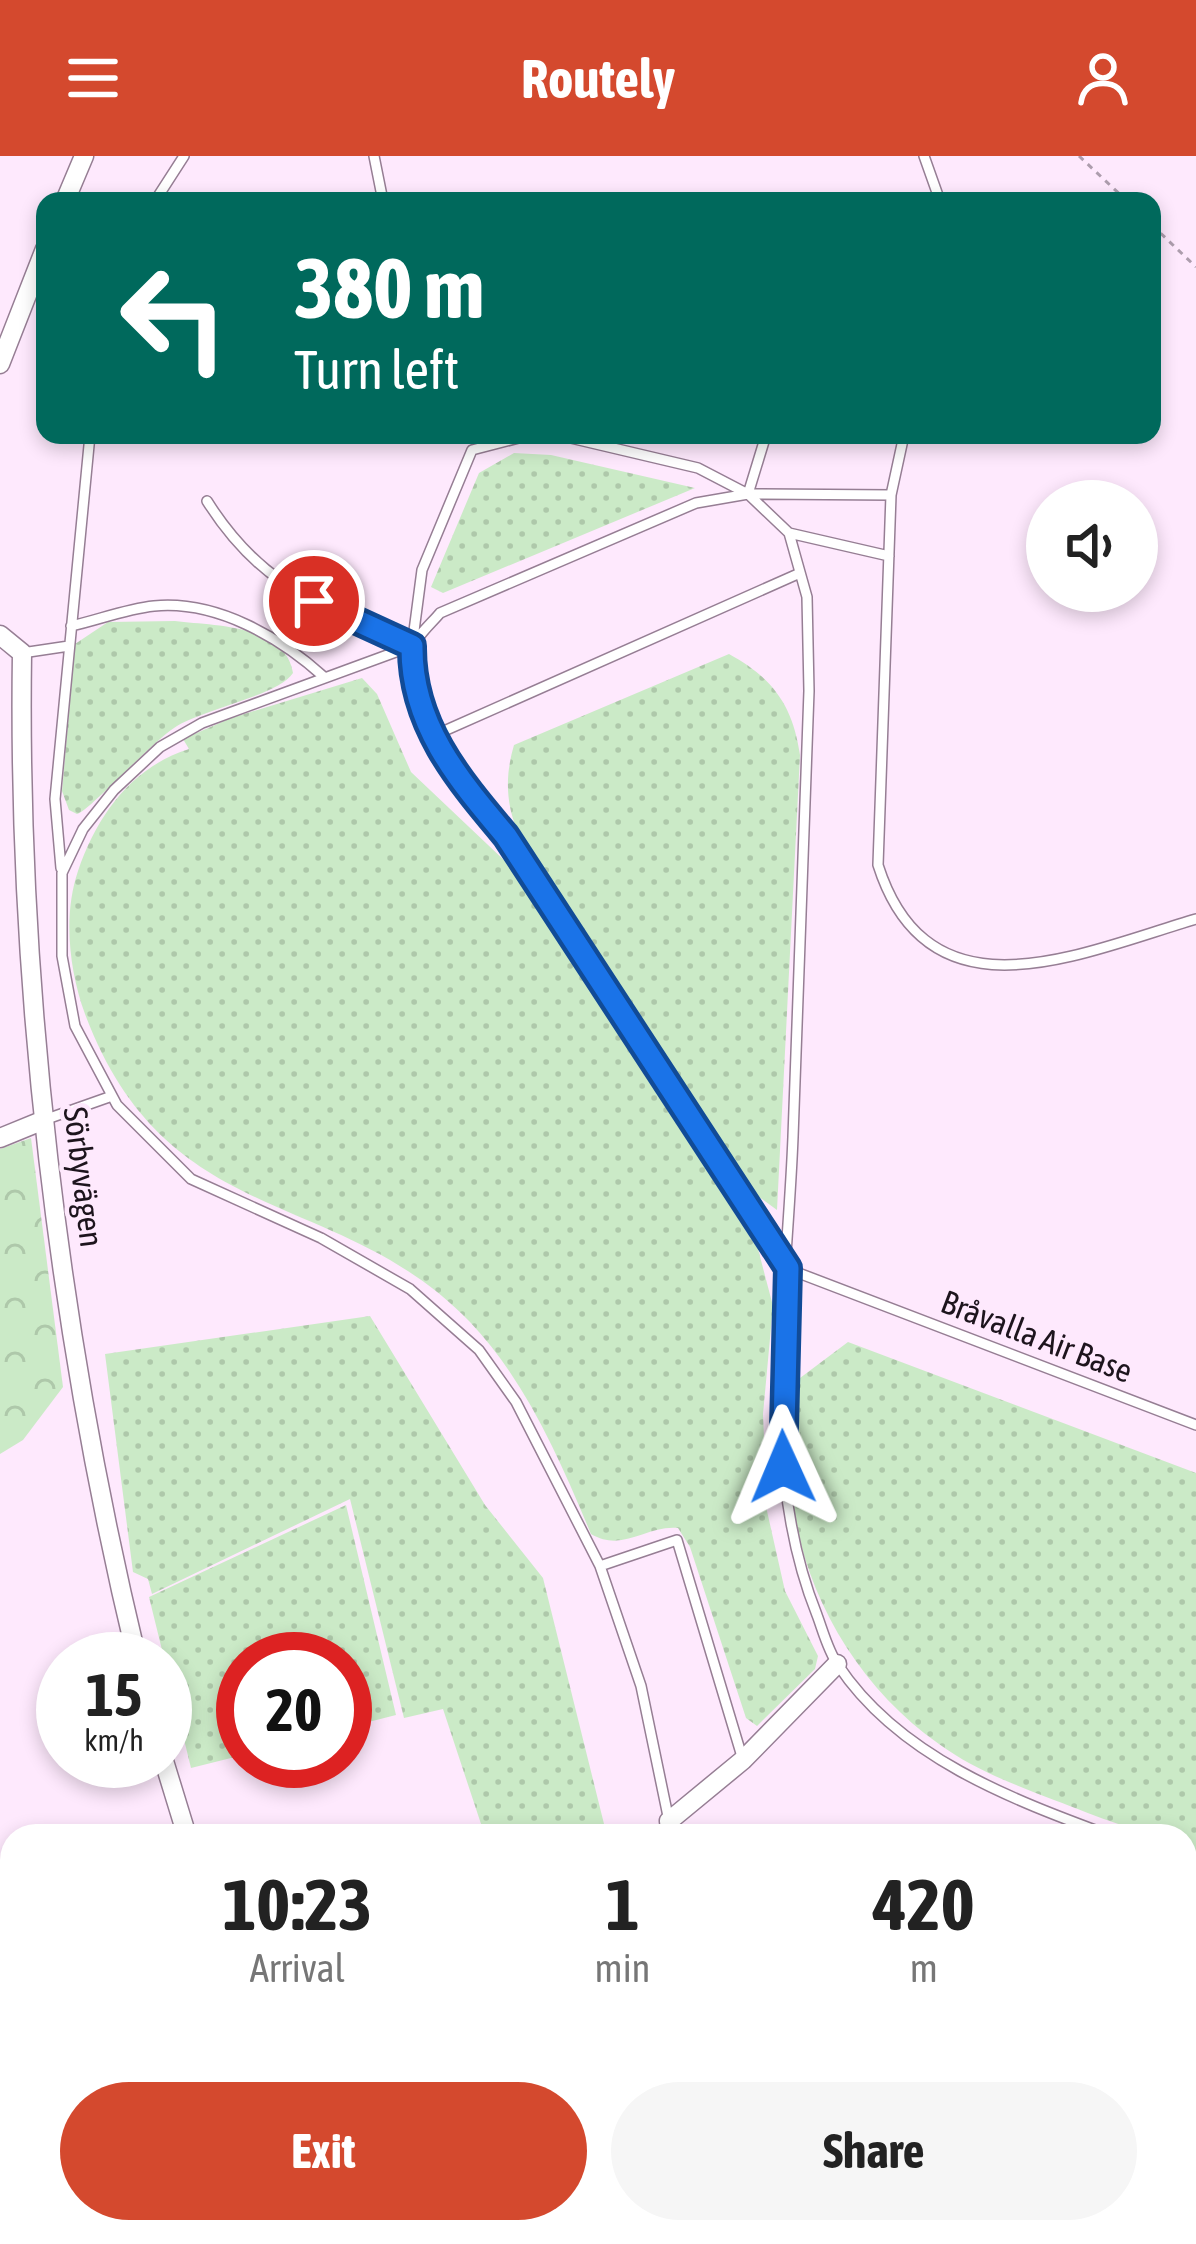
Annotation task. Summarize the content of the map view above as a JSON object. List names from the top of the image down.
{
  "streets": {
    "street": ["Sörbyvägen"],
    "lane": ["Bråvalla Air Base"]
  },
  "page": {
    "header": "Routely",
    "turn": ["380 m", "Turn left"],
    "speed": "15 km/h",
    "limit": "20",
    "eta": [
      "10:23",
      "Arrival",
      "1",
      "min",
      "420",
      "m"
    ],
    "buttons": ["Exit", "Share"]
  }
}
